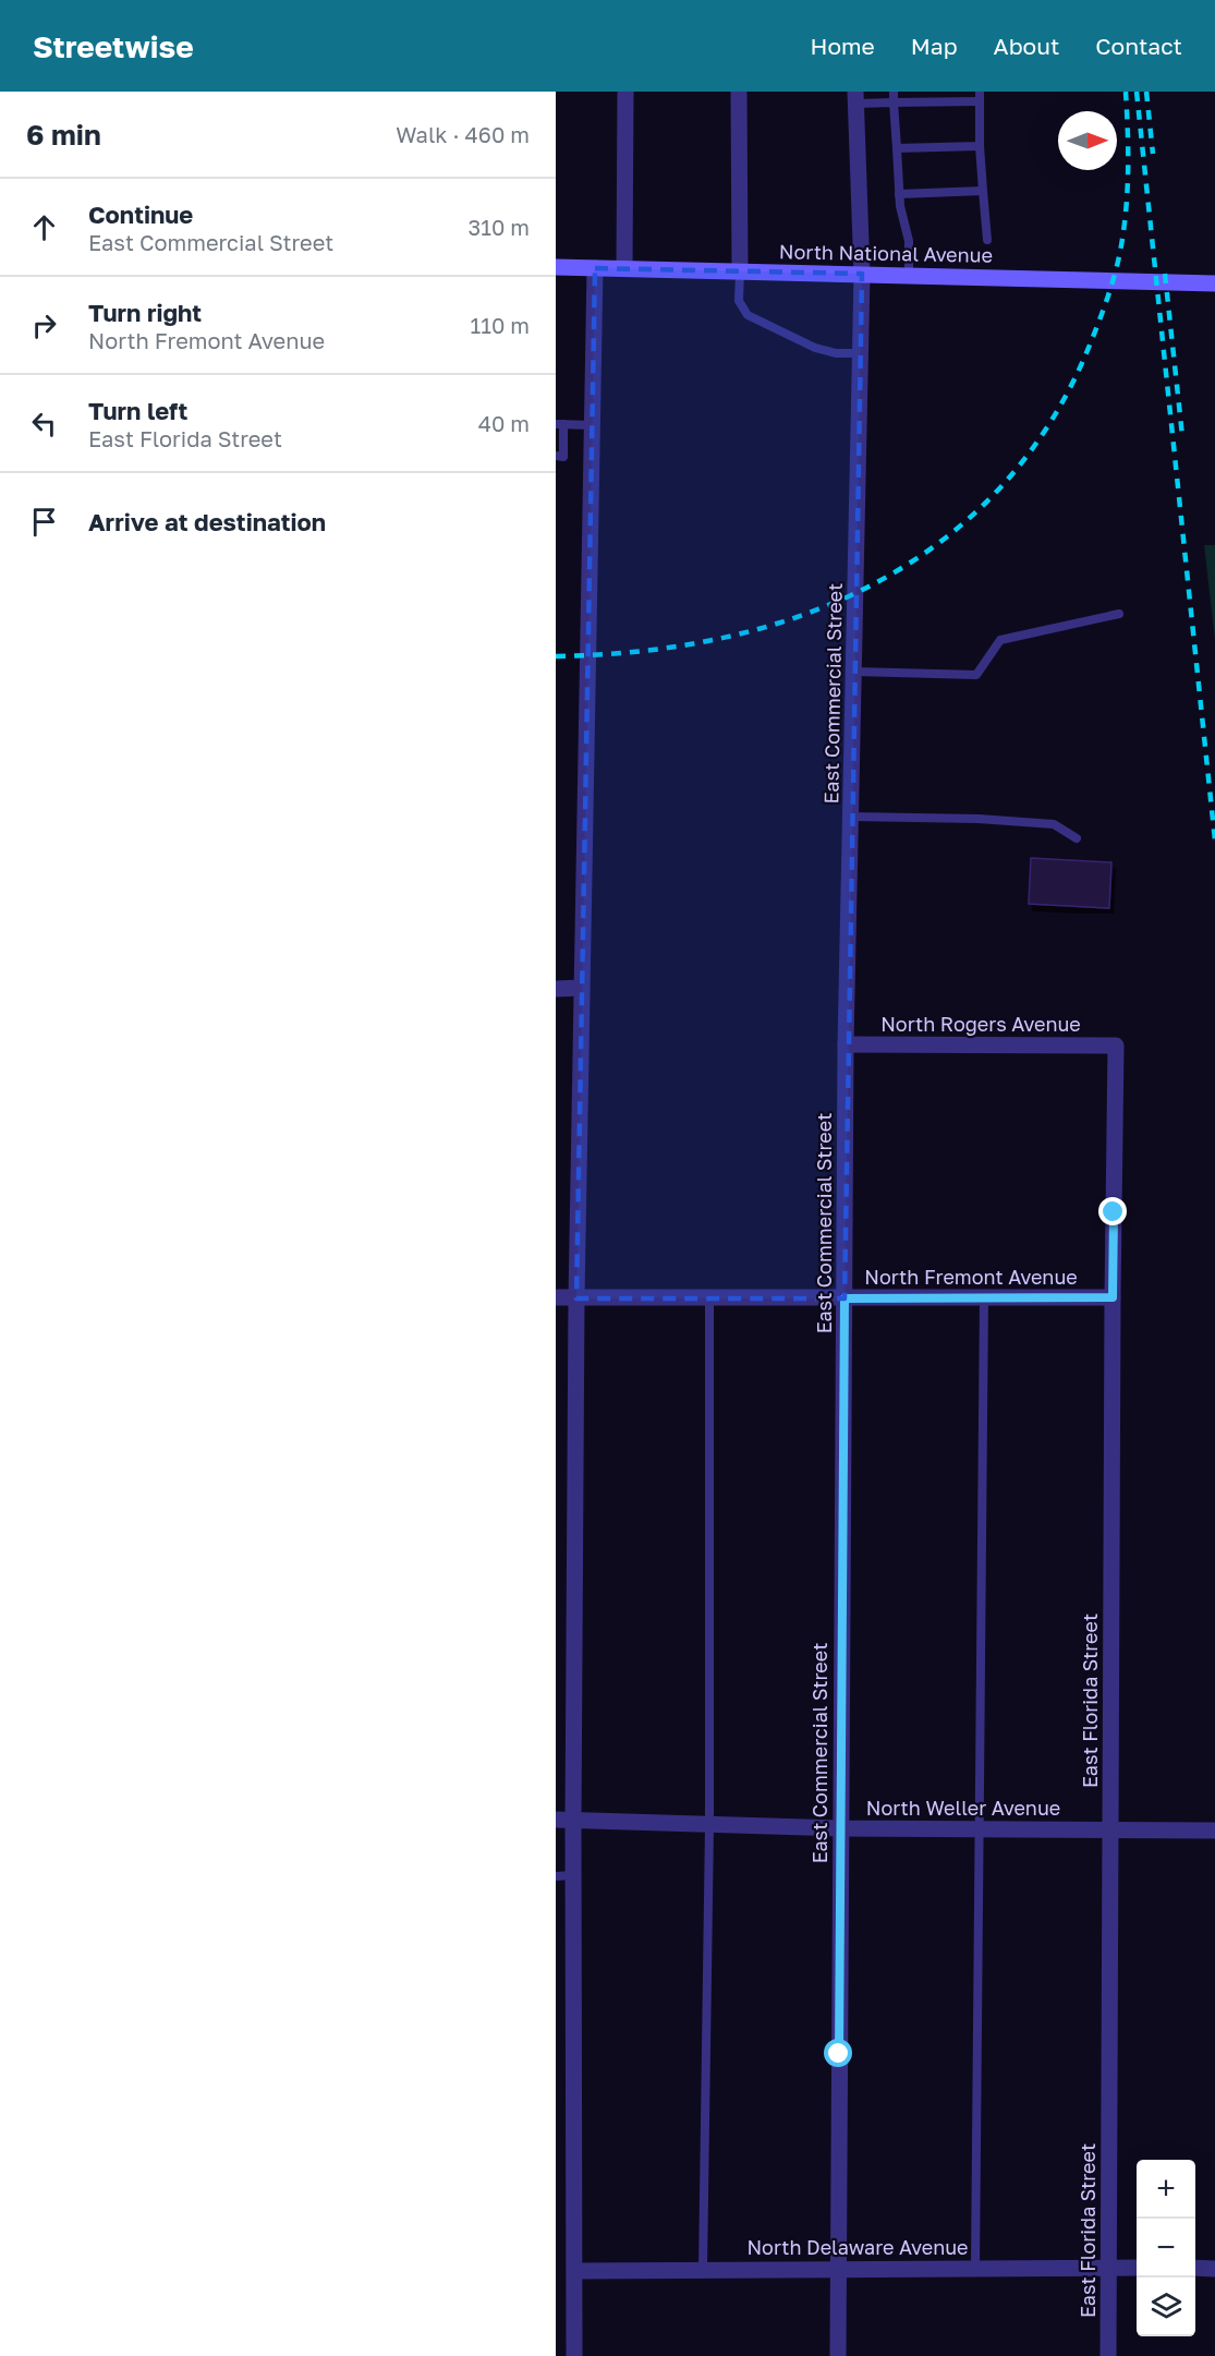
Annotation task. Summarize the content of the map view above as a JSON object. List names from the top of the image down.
{
  "streets": {
    "main road": ["North National Avenue"],
    "street": [
      "East Commercial Street",
      "North Rogers Avenue",
      "North Fremont Avenue",
      "East Florida Street",
      "North Weller Avenue",
      "North Delaware Avenue"
    ]
  },
  "crossings": [
    ["North National Avenue", "East Commercial Street"],
    ["East Commercial Street", "North Rogers Avenue"],
    ["East Commercial Street", "North Fremont Avenue"],
    ["East Commercial Street", "North Weller Avenue"],
    ["East Commercial Street", "North Delaware Avenue"],
    ["North Rogers Avenue", "East Florida Street"],
    ["North Fremont Avenue", "East Florida Street"],
    ["East Florida Street", "North Weller Avenue"],
    ["East Florida Street", "North Delaware Avenue"]
  ],
  "north": "right",
  "page": {
    "header": "Streetwise",
    "nav": [
      "Home",
      "Map",
      "About",
      "Contact"
    ],
    "heading": ["6 min", "Walk · 460 m"],
    "list": [
      ["Continue", "East Commercial Street", "310 m"],
      ["Turn right", "North Fremont Avenue", "110 m"],
      ["Turn left", "East Florida Street", "40 m"],
      "Arrive at destination"
    ],
    "map_buttons": ["+", "−"]
  }
}
